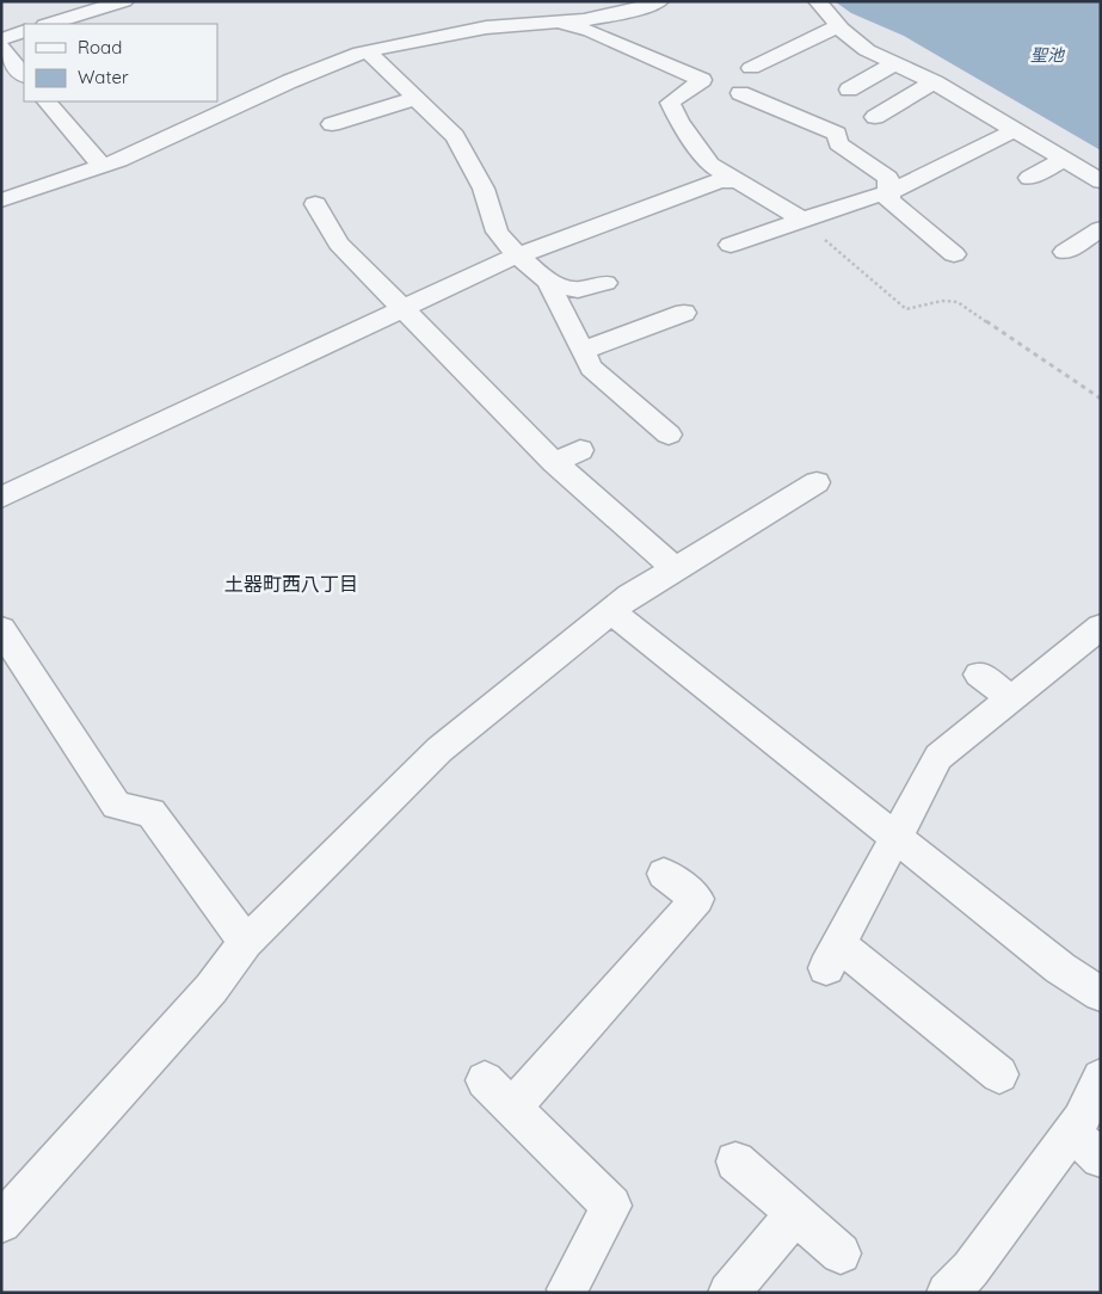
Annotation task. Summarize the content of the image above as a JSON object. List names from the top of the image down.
{
  "districts": ["土器町西八丁目"],
  "water": ["聖池"],
  "legend": ["Road", "Water"]
}
